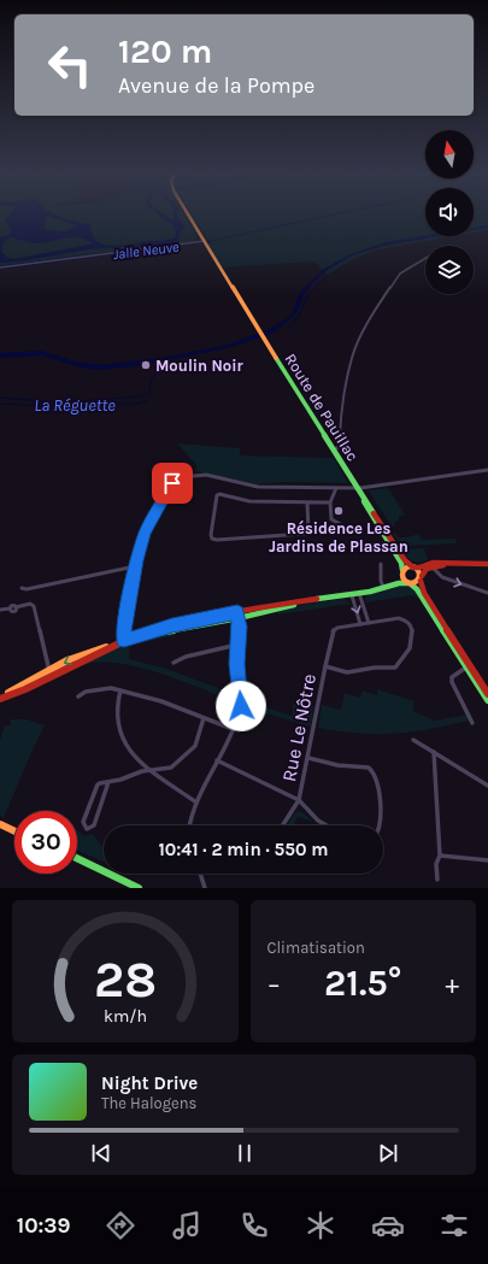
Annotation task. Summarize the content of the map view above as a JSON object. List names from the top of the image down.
{
  "streets": {
    "main road": ["Route de Pauillac"],
    "street": ["Rue Le Nôtre"]
  },
  "water": ["Jalle Neuve", "La Réguette"],
  "places": ["Moulin Noir", "Résidence Les Jardins de Plassan"],
  "north": "top",
  "page": {
    "turn": ["120 m", "Avenue de la Pompe"],
    "limit": "30",
    "trip": "10:41 · 2 min · 550 m",
    "tile": "Climatisation",
    "heat": ["−", "21.5°", "+"],
    "song": ["Night Drive", "The Halogens"],
    "tabs": "10:39",
    "gauge": ["28", "km/h"]
  }
}
